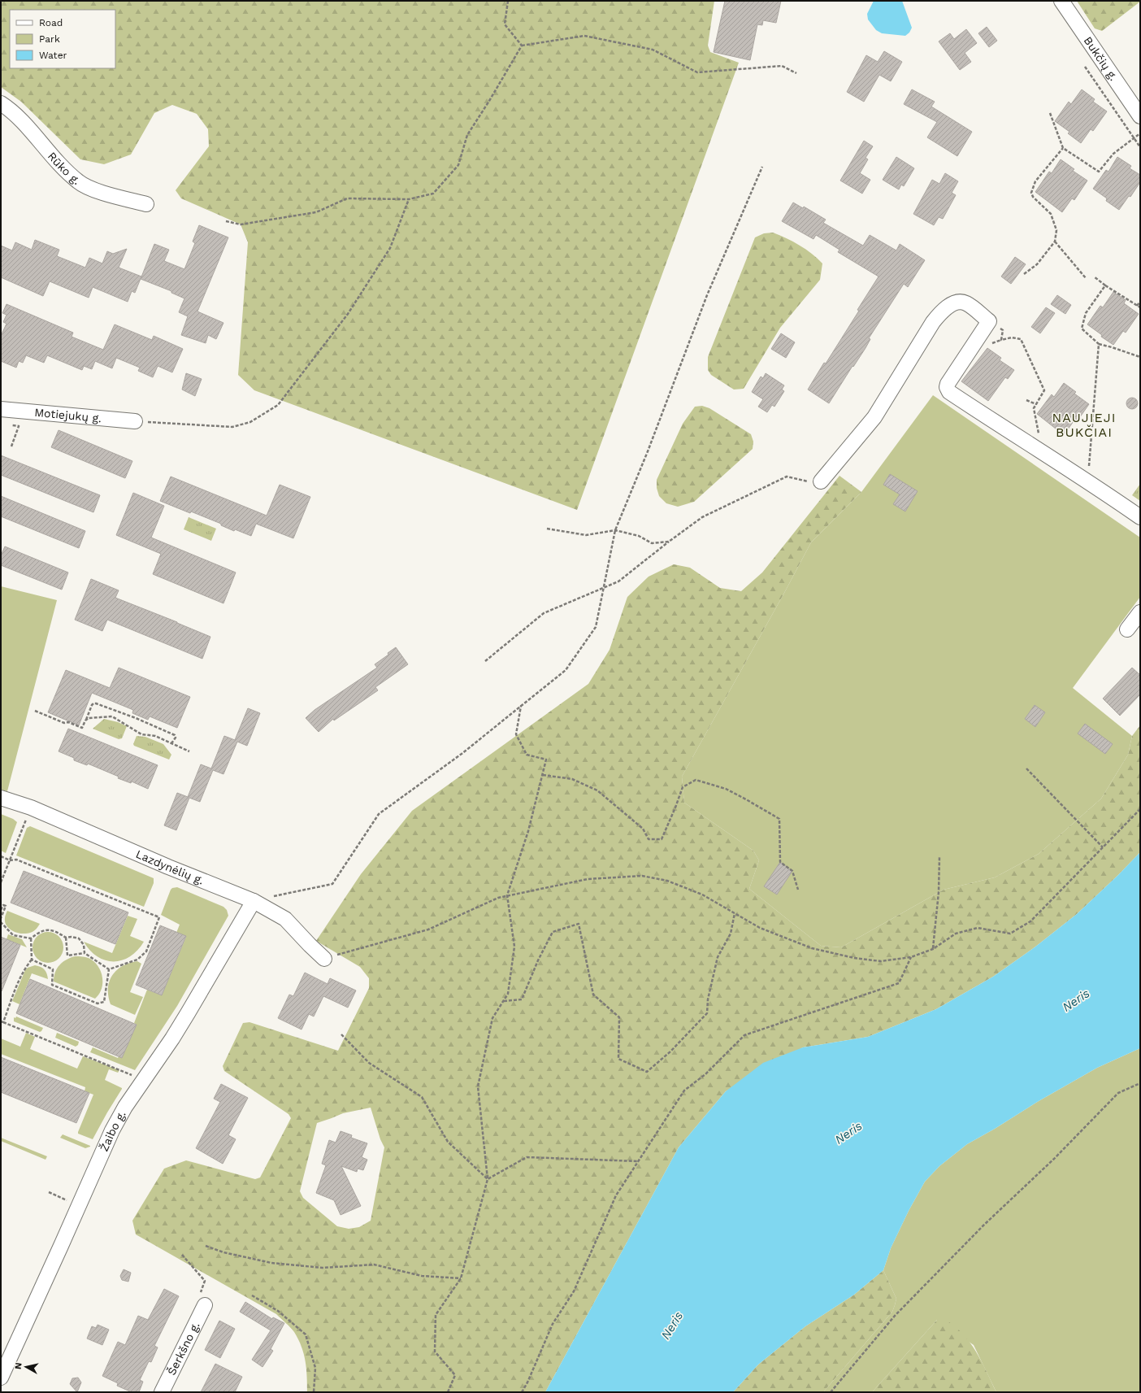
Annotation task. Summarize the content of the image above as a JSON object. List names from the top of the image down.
{
  "streets": {
    "street": [
      "Bukčių g.",
      "Rūko g.",
      "Motiejukų g.",
      "Lazdynėlių g.",
      "Žaibo g.",
      "Šerkšno g."
    ]
  },
  "crossings": [
    ["Lazdynėlių g.", "Žaibo g."]
  ],
  "districts": ["NAUJIEJI BUKČIAI"],
  "water": ["Neris"],
  "legend": ["Road", "Park", "Water"],
  "north": "left"
}
